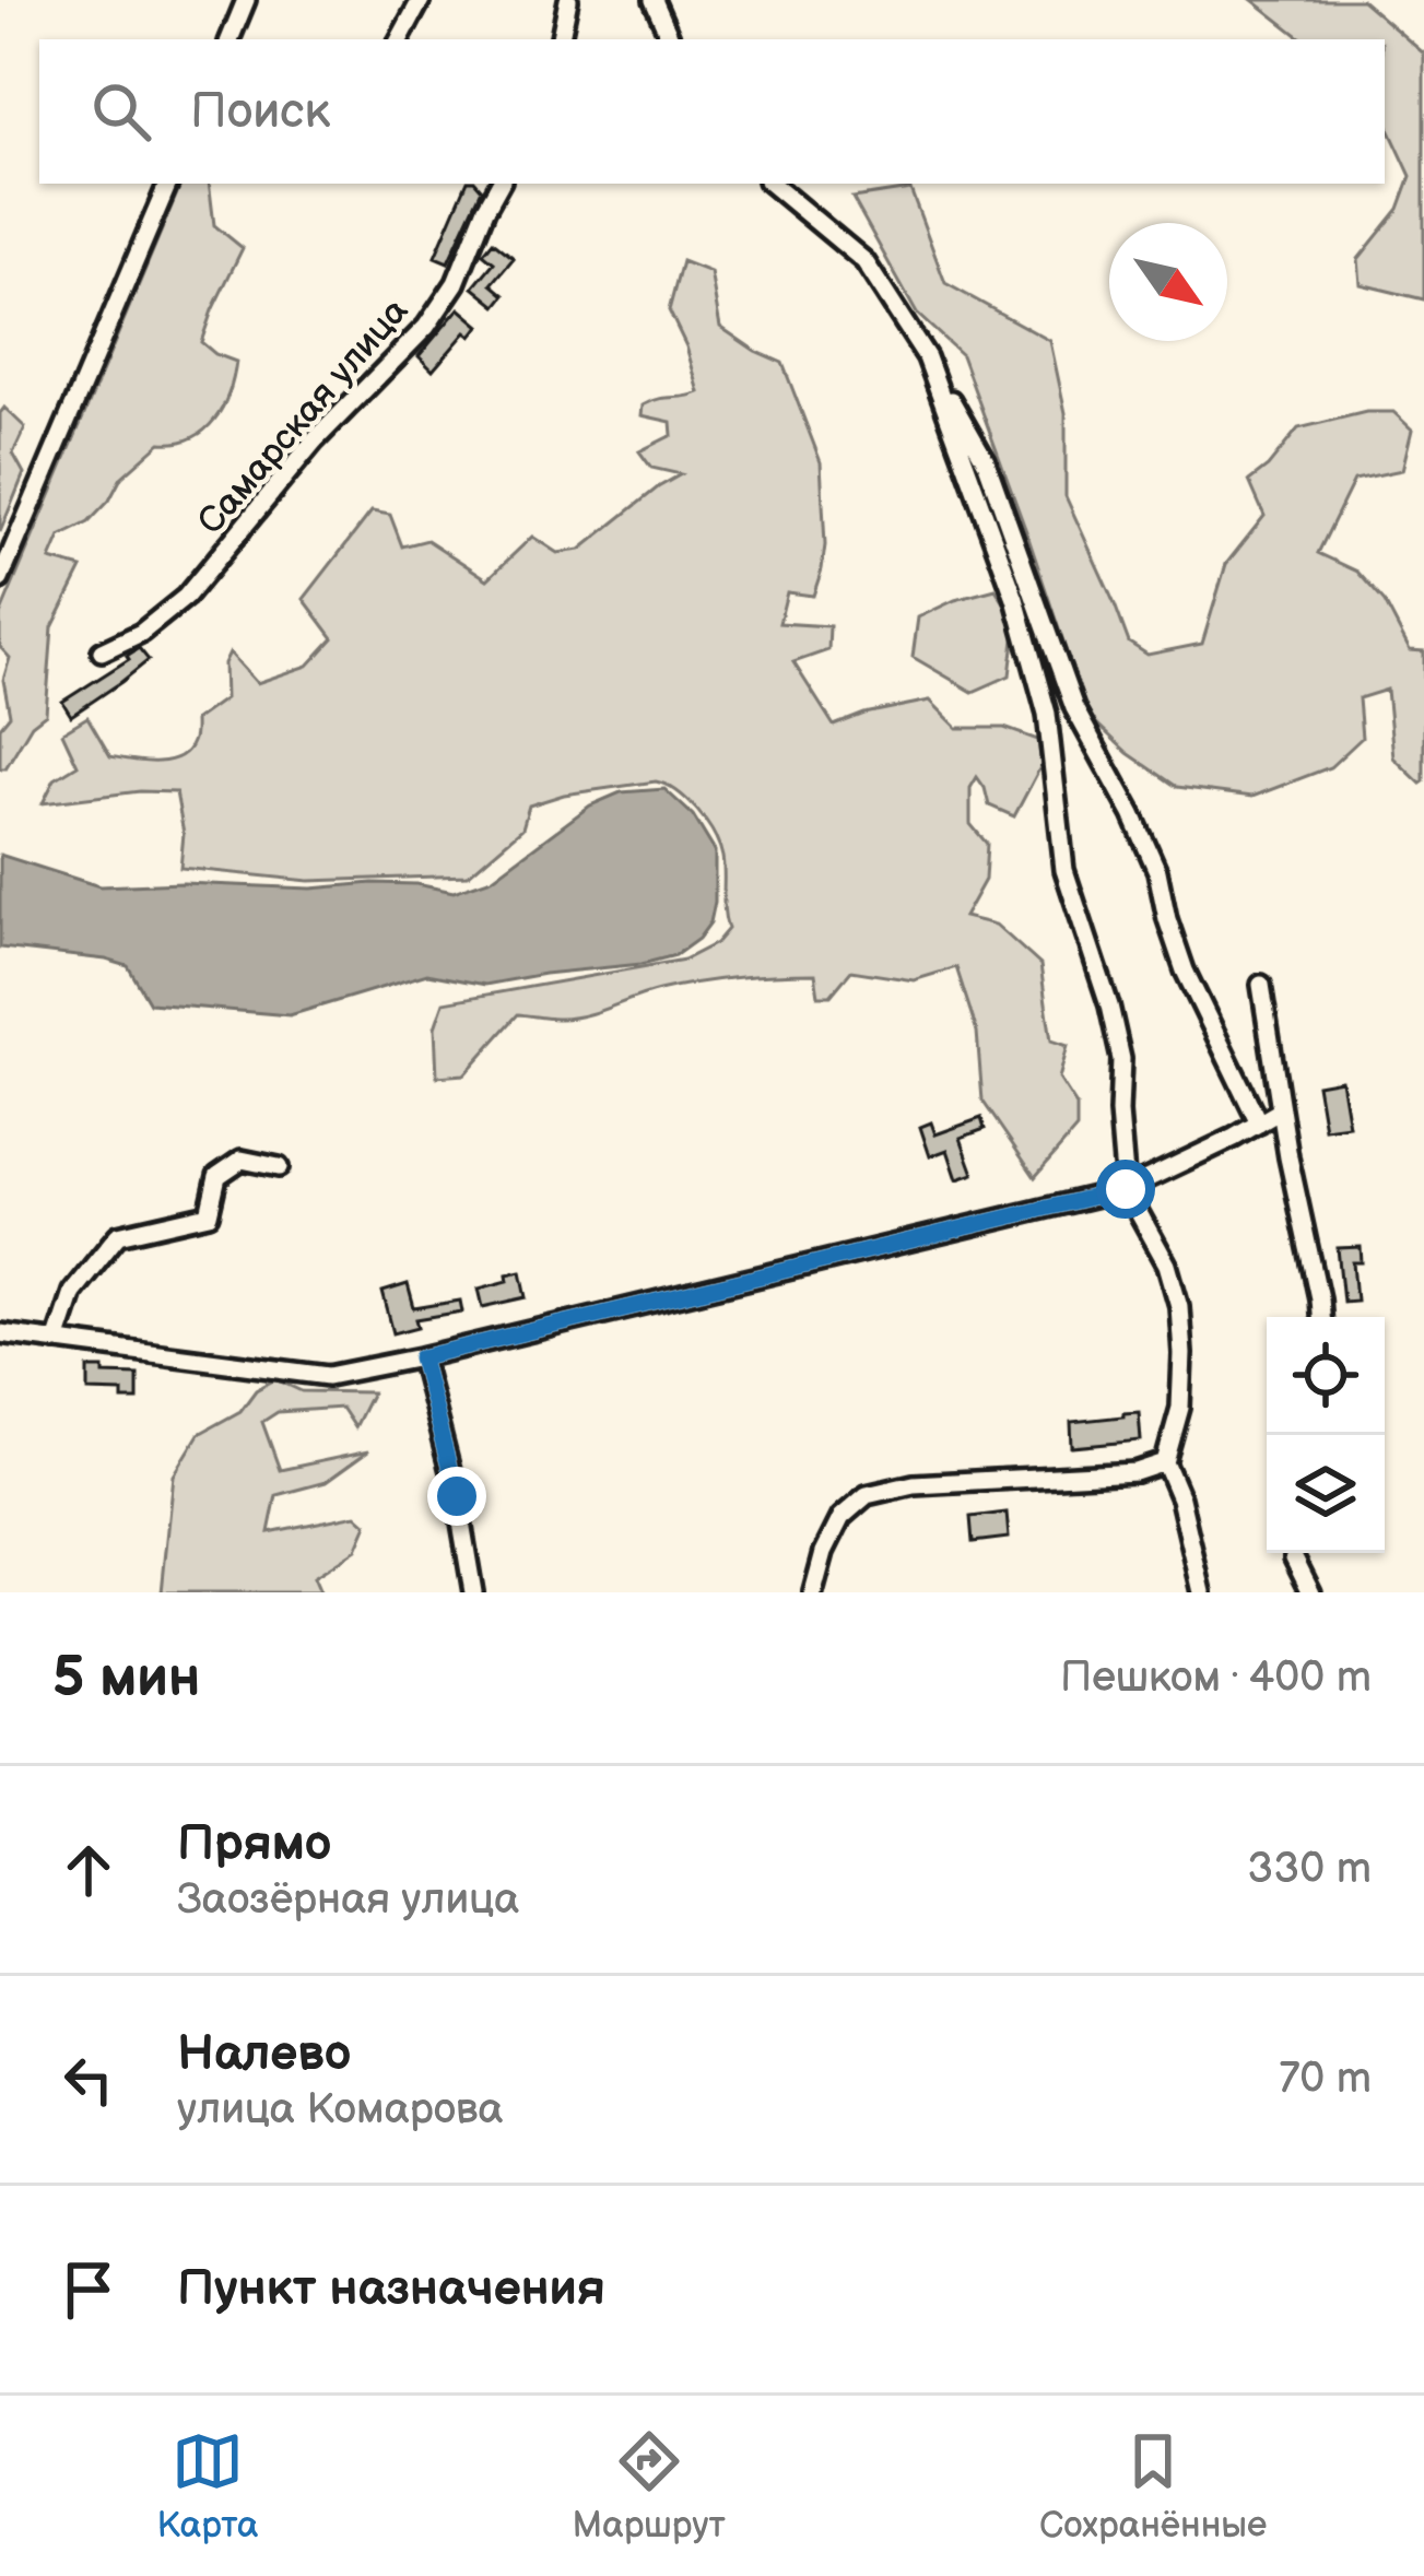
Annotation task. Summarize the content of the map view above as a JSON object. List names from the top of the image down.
{
  "streets": {
    "street": ["Самарская улица"]
  },
  "north": "bottom right",
  "page": {
    "search": "Поиск",
    "heading": ["5 мин", "Пешком · 400 m"],
    "list": [
      ["Прямо", "Заозёрная улица", "330 m"],
      ["Налево", "улица Комарова", "70 m"],
      "Пункт назначения"
    ],
    "nav": ["Карта", "Маршрут", "Сохранённые"]
  }
}
